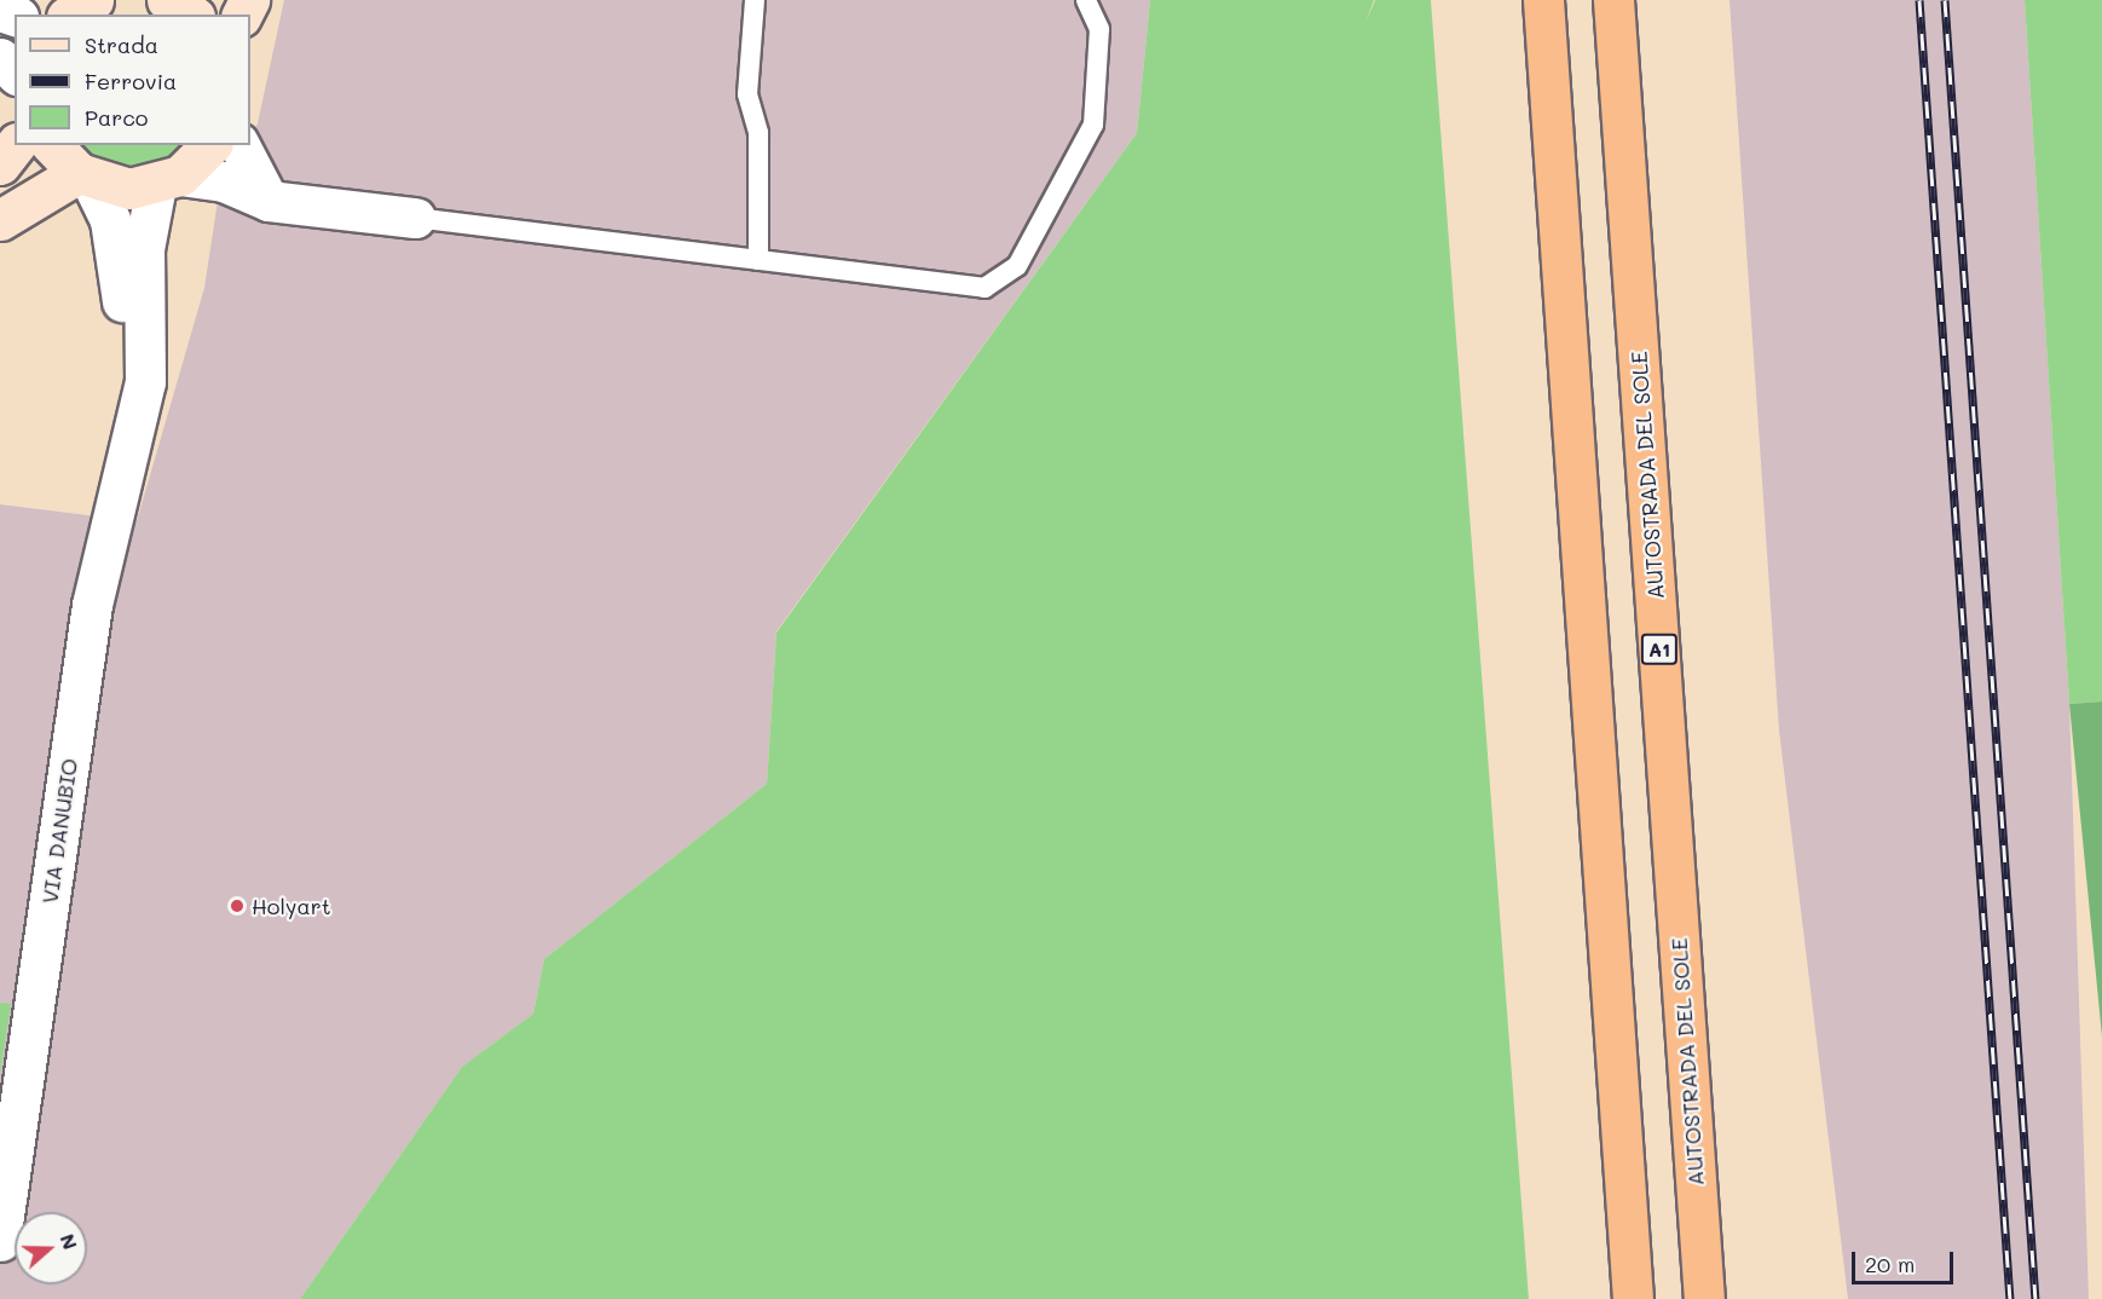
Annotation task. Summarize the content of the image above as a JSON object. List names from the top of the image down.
{
  "streets": {
    "highway": ["AUTOSTRADA DEL SOLE", "A1"],
    "street": ["VIA DANUBIO"]
  },
  "places": ["Holyart"],
  "legend": ["Strada", "Ferrovia", "Parco"],
  "scale_bar": "20 m",
  "north": "right"
}
